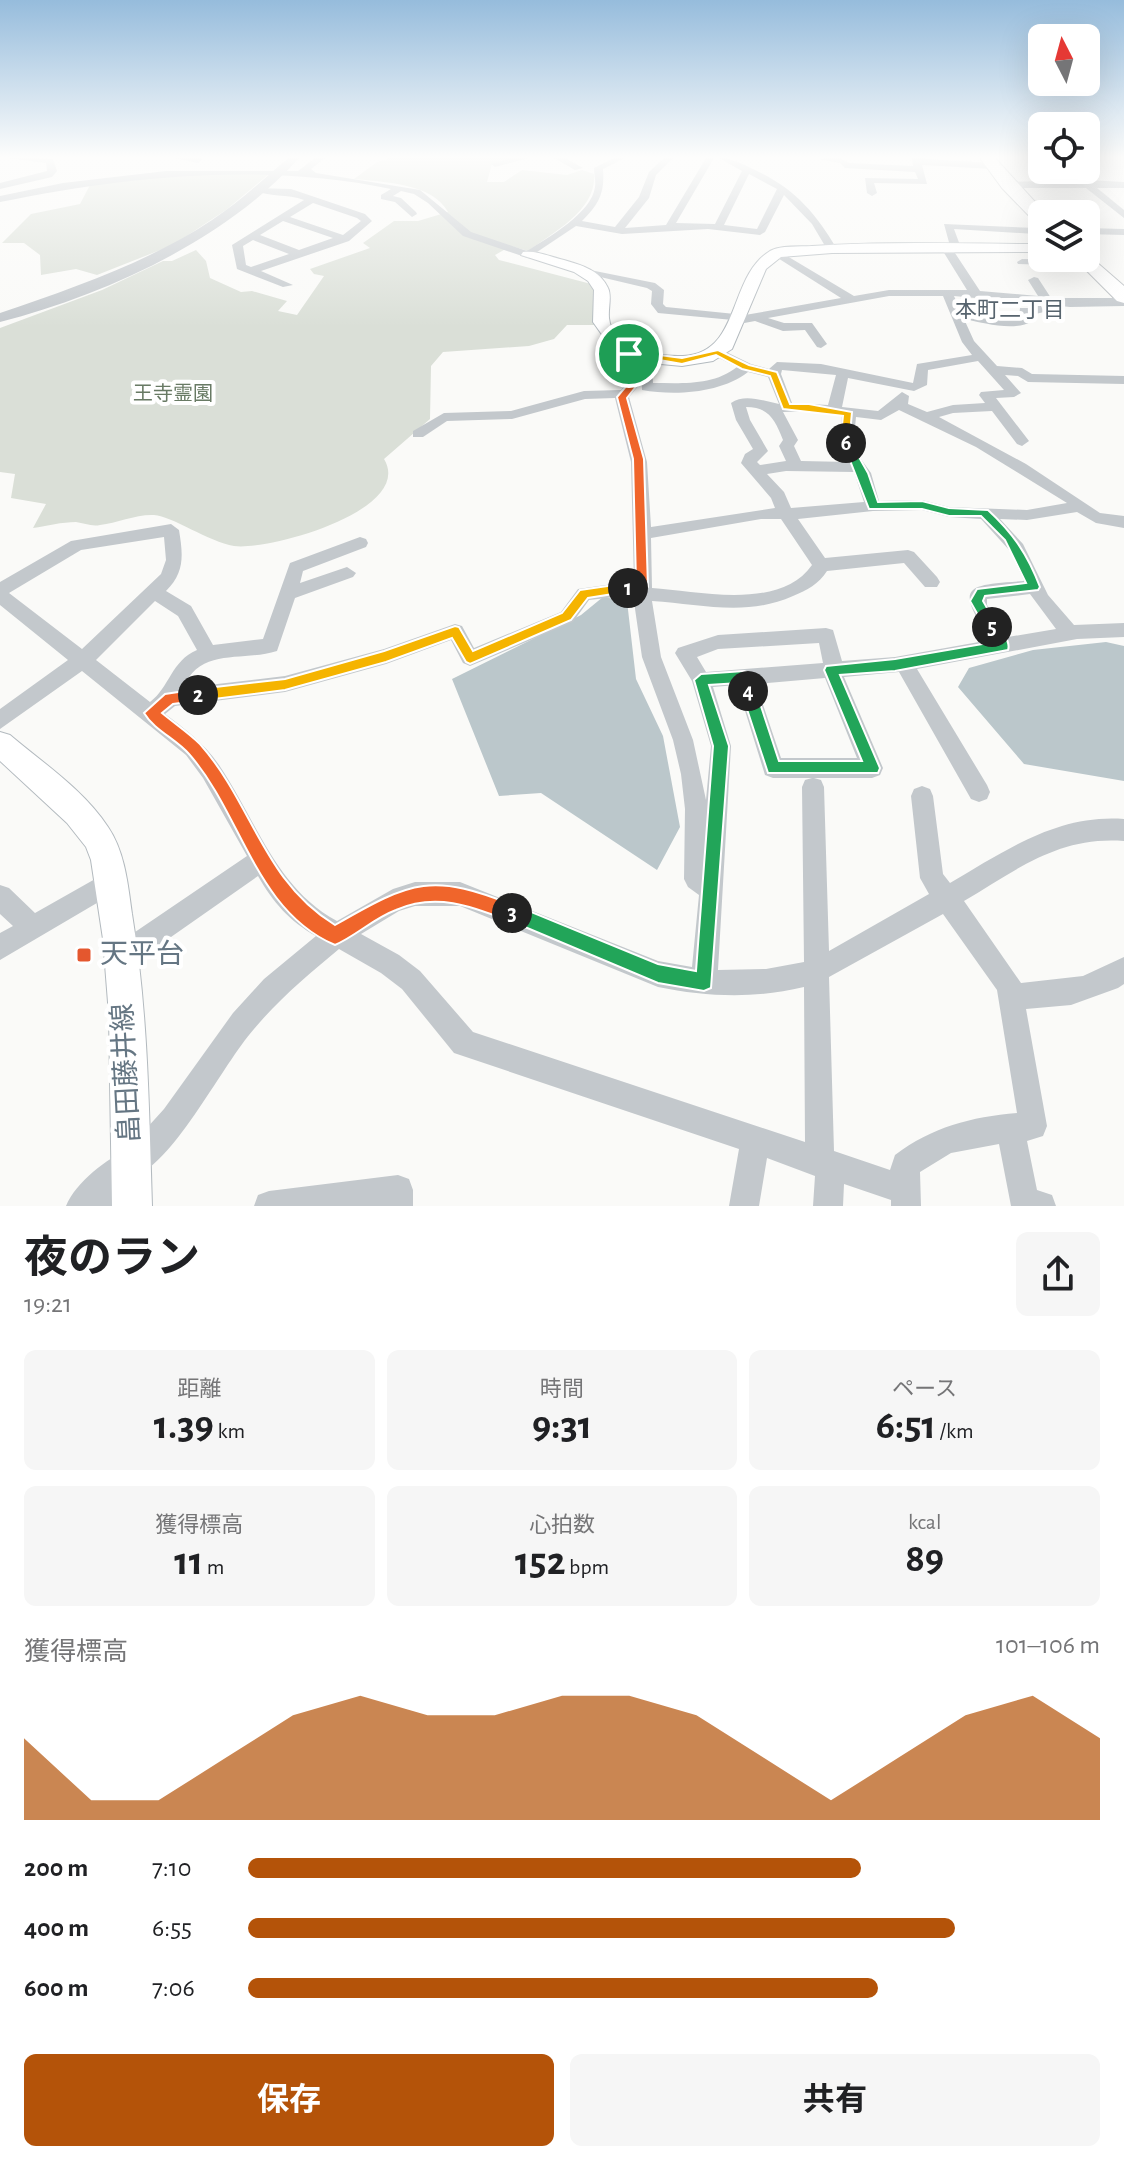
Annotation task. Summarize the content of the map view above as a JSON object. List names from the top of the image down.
{
  "streets": {
    "main road": ["畠田藤井線"]
  },
  "districts": ["本町二丁目"],
  "parks": ["王寺霊園"],
  "places": {
    "transit": ["天平台"]
  },
  "north": "top",
  "page": {
    "pins": [
      "6",
      "1",
      "5",
      "4",
      "2",
      "3"
    ],
    "heading": ["夜のラン", "19:21"],
    "stats": [
      ["距離", "1.39 km"],
      ["時間", "9:31"],
      ["ペース", "6:51 /km"],
      ["獲得標高", "11 m"],
      ["心拍数", "152 bpm"],
      ["kcal", "89"]
    ],
    "chart": ["獲得標高", "101–106 m"],
    "list": [
      {
        "name": "200 m",
        "note": "7:10"
      },
      {
        "name": "400 m",
        "note": "6:55"
      },
      {
        "name": "600 m",
        "note": "7:06"
      }
    ],
    "buttons": ["保存", "共有"]
  }
}
